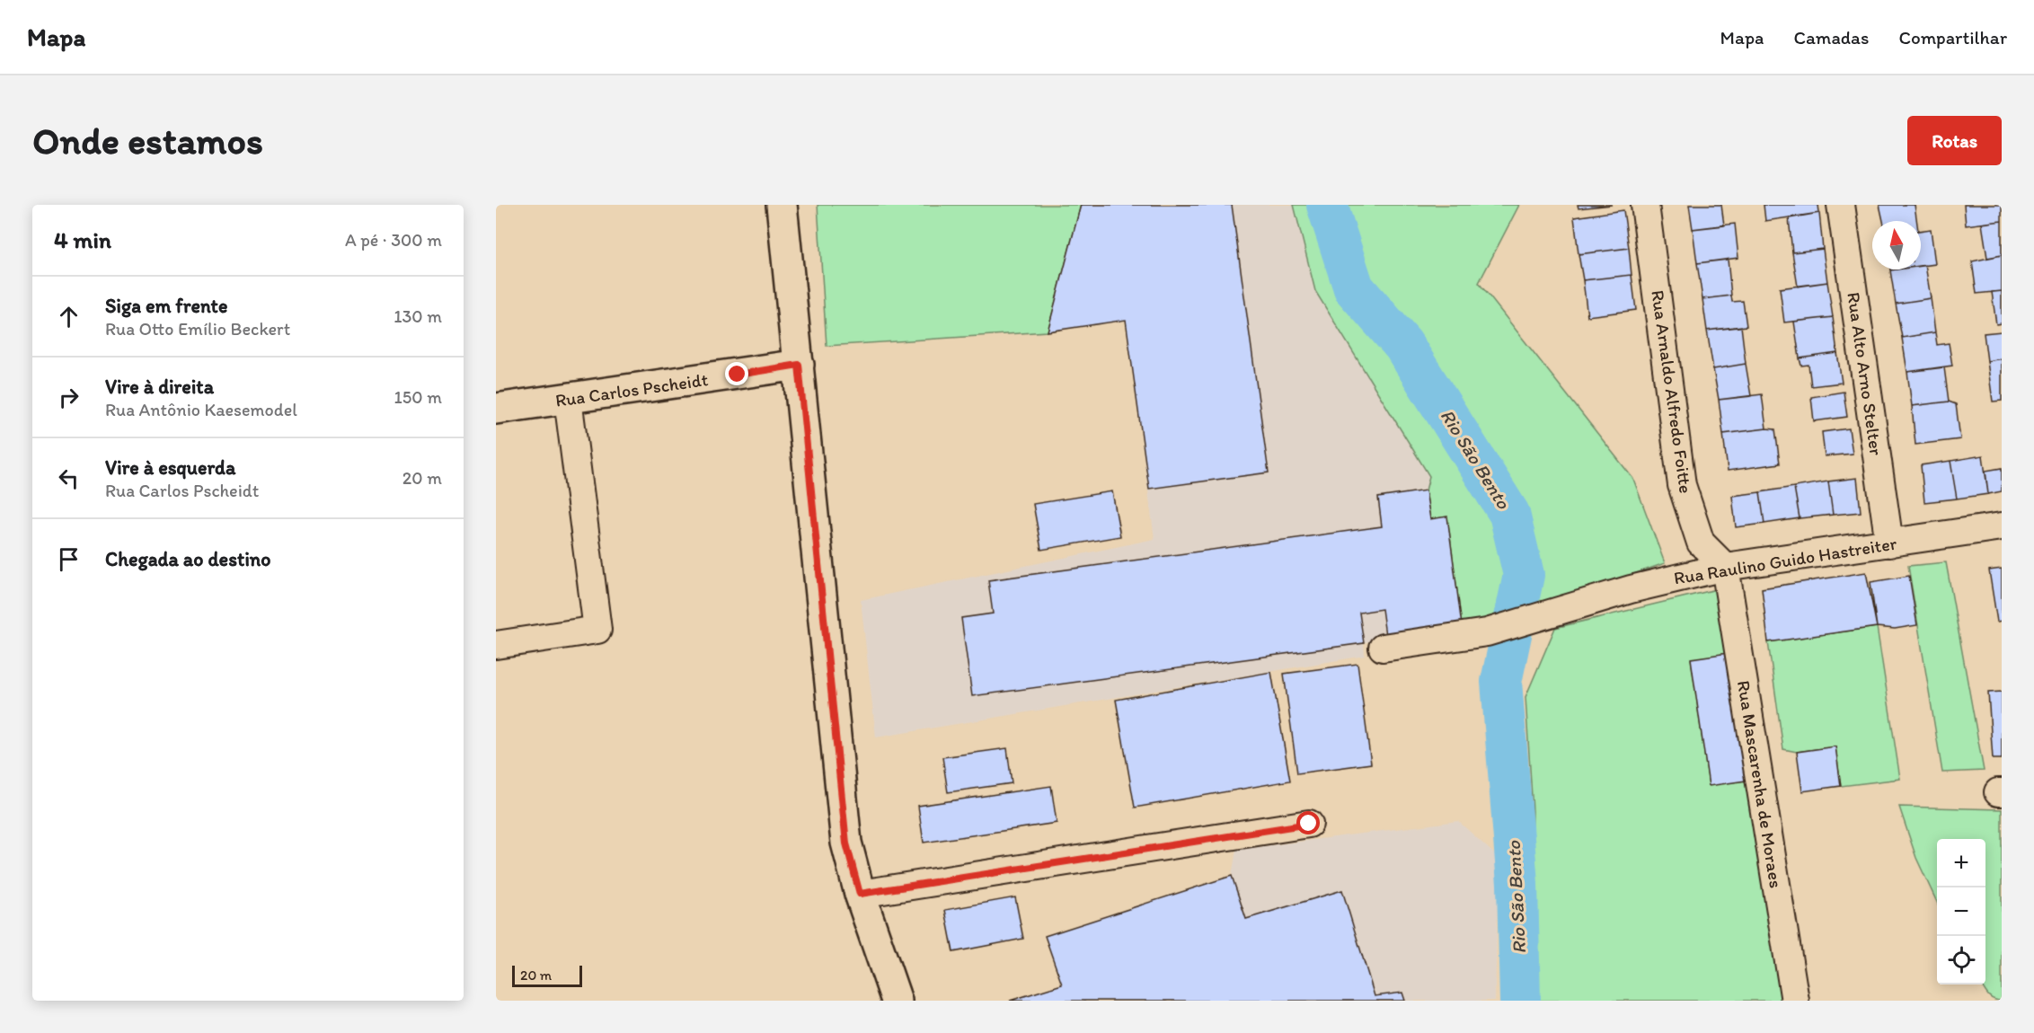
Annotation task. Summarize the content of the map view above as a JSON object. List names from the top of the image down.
{
  "streets": {
    "main road": ["Rua Carlos Pscheidt"],
    "street": [
      "Rua Alto Arno Stelter",
      "Rua Arnaldo Alfredo Foitte",
      "Rua Raulino Guido Hastreiter",
      "Rua Mascarenha de Moraes"
    ]
  },
  "crossings": [
    ["Rua Alto Arno Stelter", "Rua Raulino Guido Hastreiter"],
    ["Rua Arnaldo Alfredo Foitte", "Rua Raulino Guido Hastreiter"],
    ["Rua Arnaldo Alfredo Foitte", "Rua Mascarenha de Moraes"],
    ["Rua Raulino Guido Hastreiter", "Rua Mascarenha de Moraes"]
  ],
  "water": ["Rio São Bento"],
  "scale_bar": "20 m",
  "north": "top",
  "page": {
    "header": "Mapa",
    "nav": ["Mapa", "Camadas", "Compartilhar"],
    "buttons": "Rotas",
    "title": "Onde estamos",
    "heading": ["4 min", "A pé · 300 m"],
    "list": [
      ["Siga em frente", "Rua Otto Emílio Beckert", "130 m"],
      ["Vire à direita", "Rua Antônio Kaesemodel", "150 m"],
      ["Vire à esquerda", "Rua Carlos Pscheidt", "20 m"],
      "Chegada ao destino"
    ],
    "map_buttons": ["+", "−"],
    "scale": "20 m"
  }
}
